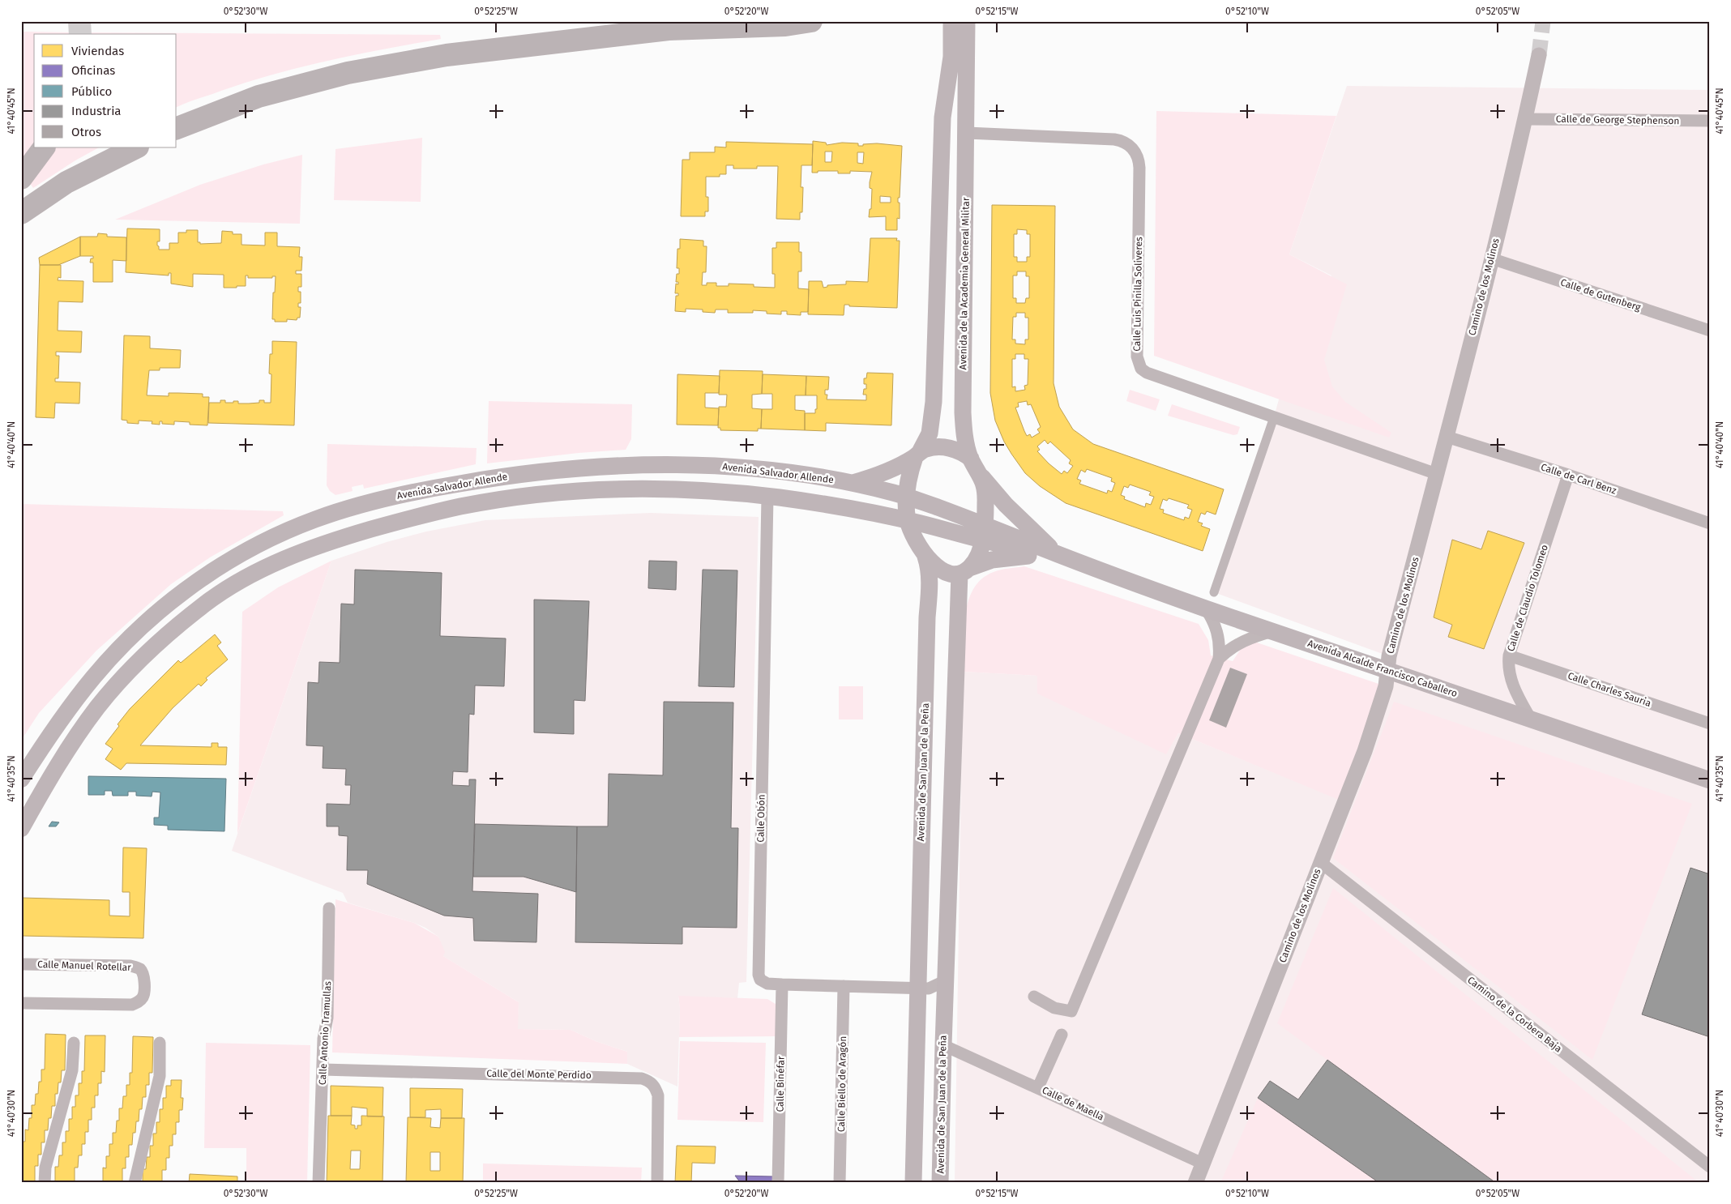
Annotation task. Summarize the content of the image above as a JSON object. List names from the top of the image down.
{
  "streets": {
    "main road": [
      "Avenida de la Academia General Militar",
      "Avenida Salvador Allende",
      "Avenida Alcalde Francisco Caballero",
      "Avenida de San Juan de la Peña"
    ],
    "street": [
      "Calle de George Stephenson",
      "Camino de los Molinos",
      "Calle Luis Pinilla Soliveres",
      "Calle de Gutenberg",
      "Calle de Carl Benz",
      "Calle de Claudio Tolomeo",
      "Calle Charles Sauria",
      "Calle Obón",
      "Calle Manuel Rotellar",
      "Camino de la Corbera Baja",
      "Calle Antonio Tramullas",
      "Calle del Monte Perdido",
      "Calle Binéfar",
      "Calle Biello de Aragón",
      "Calle de Maella"
    ]
  },
  "crossings": [
    ["Calle de George Stephenson", "Camino de los Molinos"],
    ["Avenida de la Academia General Militar", "Calle Luis Pinilla Soliveres"],
    ["Avenida de la Academia General Militar", "Avenida Salvador Allende"],
    ["Avenida de la Academia General Militar", "Avenida Alcalde Francisco Caballero"],
    ["Avenida de la Academia General Militar", "Avenida de San Juan de la Peña"],
    ["Camino de los Molinos", "Calle Luis Pinilla Soliveres"],
    ["Camino de los Molinos", "Calle de Gutenberg"],
    ["Camino de los Molinos", "Calle de Carl Benz"],
    ["Camino de los Molinos", "Avenida Alcalde Francisco Caballero"],
    ["Camino de los Molinos", "Camino de la Corbera Baja"],
    ["Camino de los Molinos", "Calle de Maella"],
    ["Avenida Salvador Allende", "Avenida Alcalde Francisco Caballero"],
    ["Avenida Salvador Allende", "Avenida de San Juan de la Peña"],
    ["Calle de Carl Benz", "Calle de Claudio Tolomeo"],
    ["Calle de Claudio Tolomeo", "Avenida Alcalde Francisco Caballero"],
    ["Calle de Claudio Tolomeo", "Calle Charles Sauria"],
    ["Avenida Alcalde Francisco Caballero", "Avenida de San Juan de la Peña"],
    ["Avenida de San Juan de la Peña", "Calle Obón"],
    ["Avenida de San Juan de la Peña", "Calle de Maella"],
    ["Calle Obón", "Calle Binéfar"],
    ["Calle Obón", "Calle Biello de Aragón"],
    ["Calle Antonio Tramullas", "Calle del Monte Perdido"]
  ],
  "legend": [
    "Viviendas",
    "Oficinas",
    "Público",
    "Industria",
    "Otros"
  ],
  "coordinates": [
    "0°52'30\"W",
    "0°52'25\"W",
    "0°52'20\"W",
    "0°52'15\"W",
    "0°52'10\"W",
    "0°52'05\"W",
    "41°40'45\"N",
    "41°40'40\"N",
    "41°40'35\"N",
    "41°40'30\"N"
  ]
}
